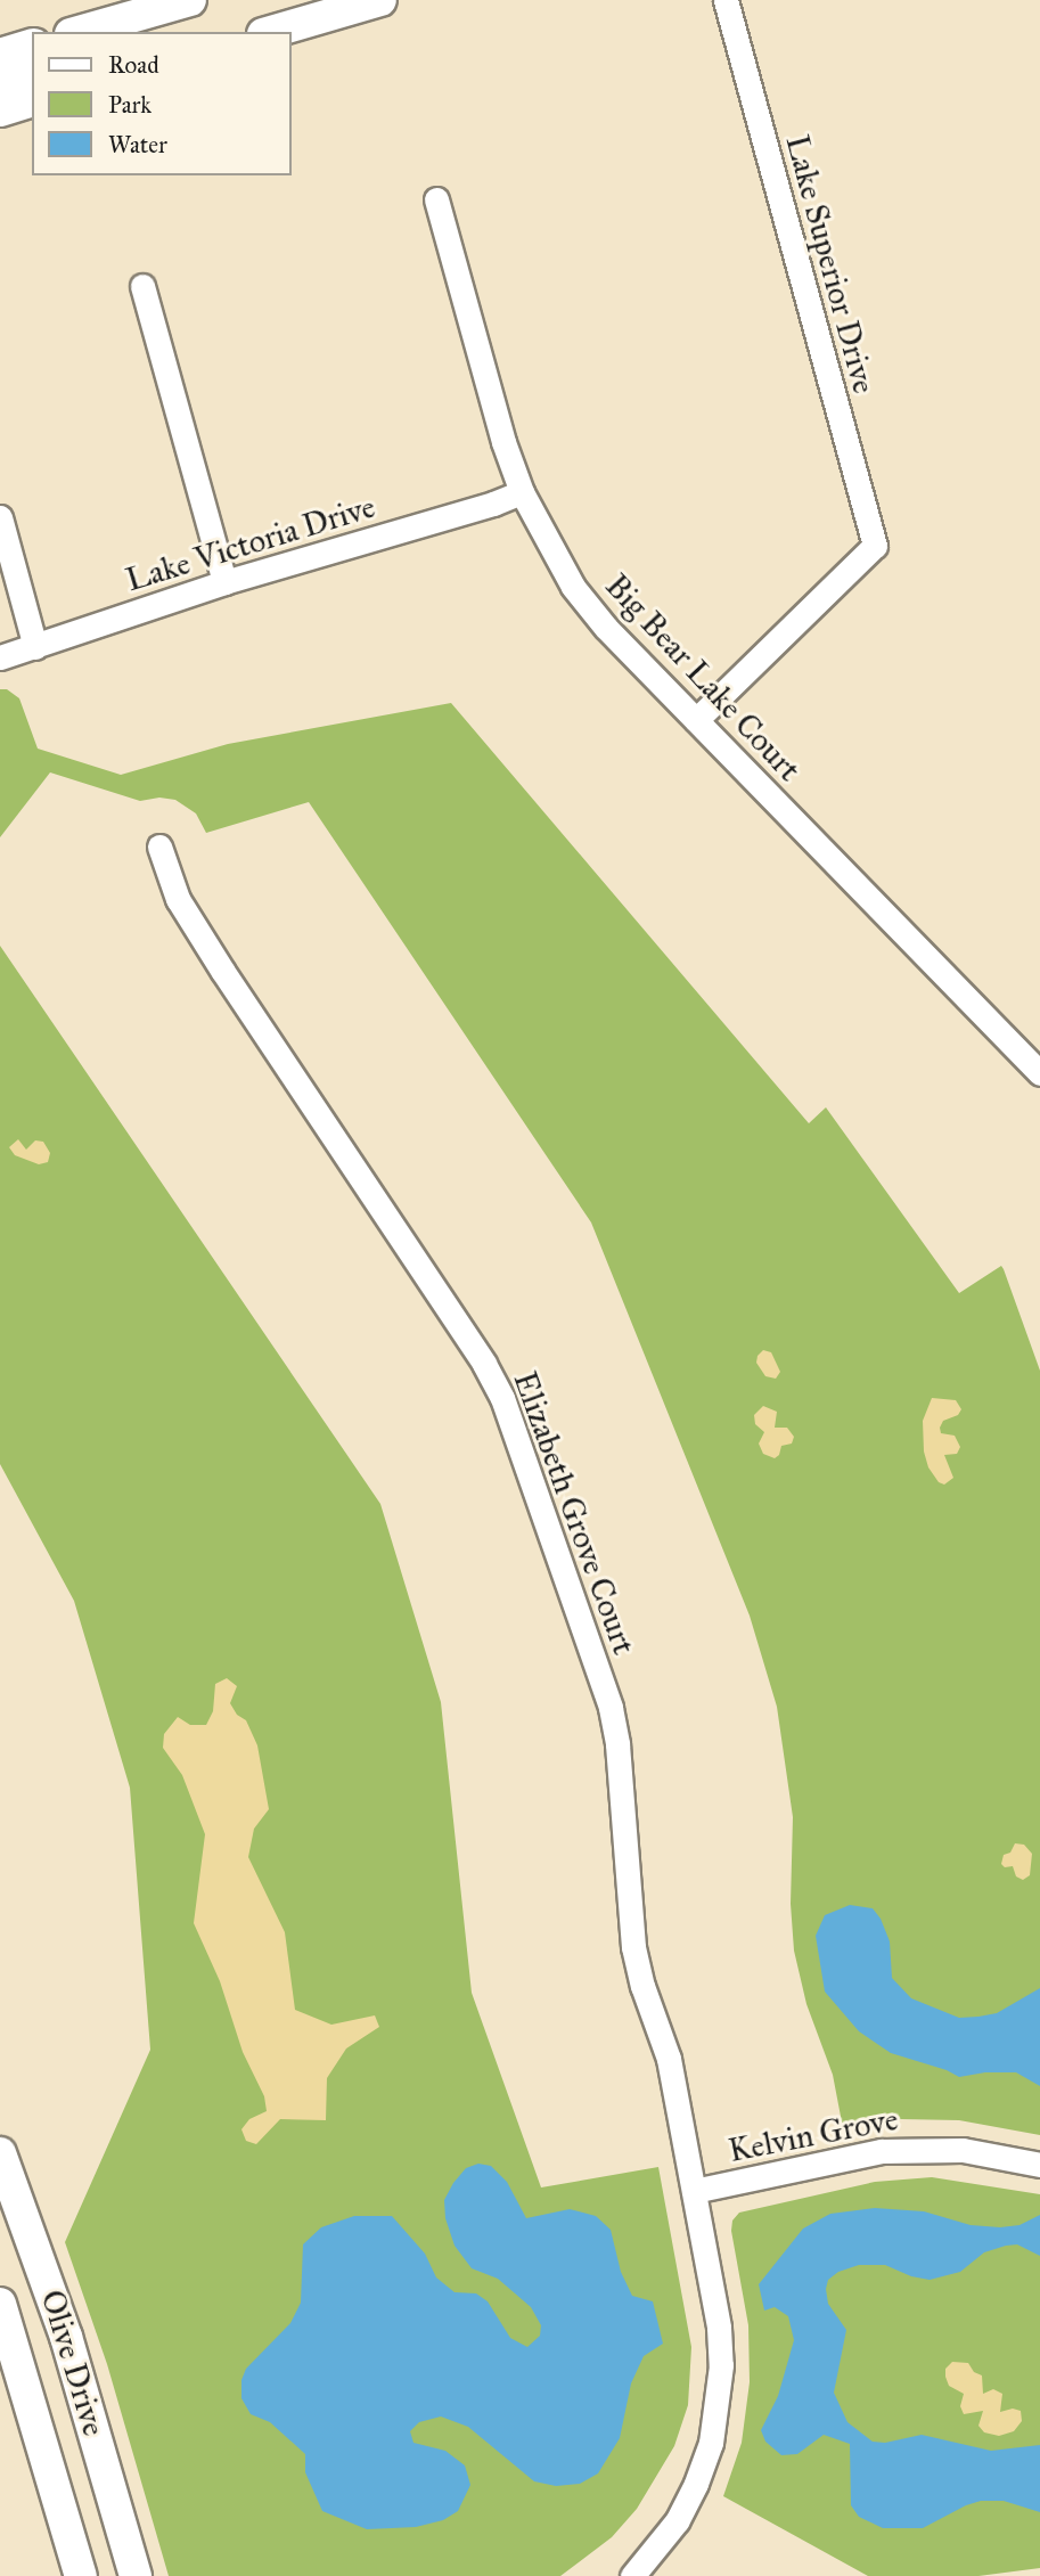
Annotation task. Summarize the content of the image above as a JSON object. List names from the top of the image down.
{
  "streets": {
    "main road": ["Olive Drive"],
    "street": [
      "Lake Superior Drive",
      "Lake Victoria Drive",
      "Big Bear Lake Court",
      "Elizabeth Grove Court",
      "Kelvin Grove"
    ]
  },
  "crossings": [
    ["Lake Superior Drive", "Big Bear Lake Court"],
    ["Lake Victoria Drive", "Big Bear Lake Court"],
    ["Elizabeth Grove Court", "Kelvin Grove"]
  ],
  "legend": ["Road", "Park", "Water"]
}
